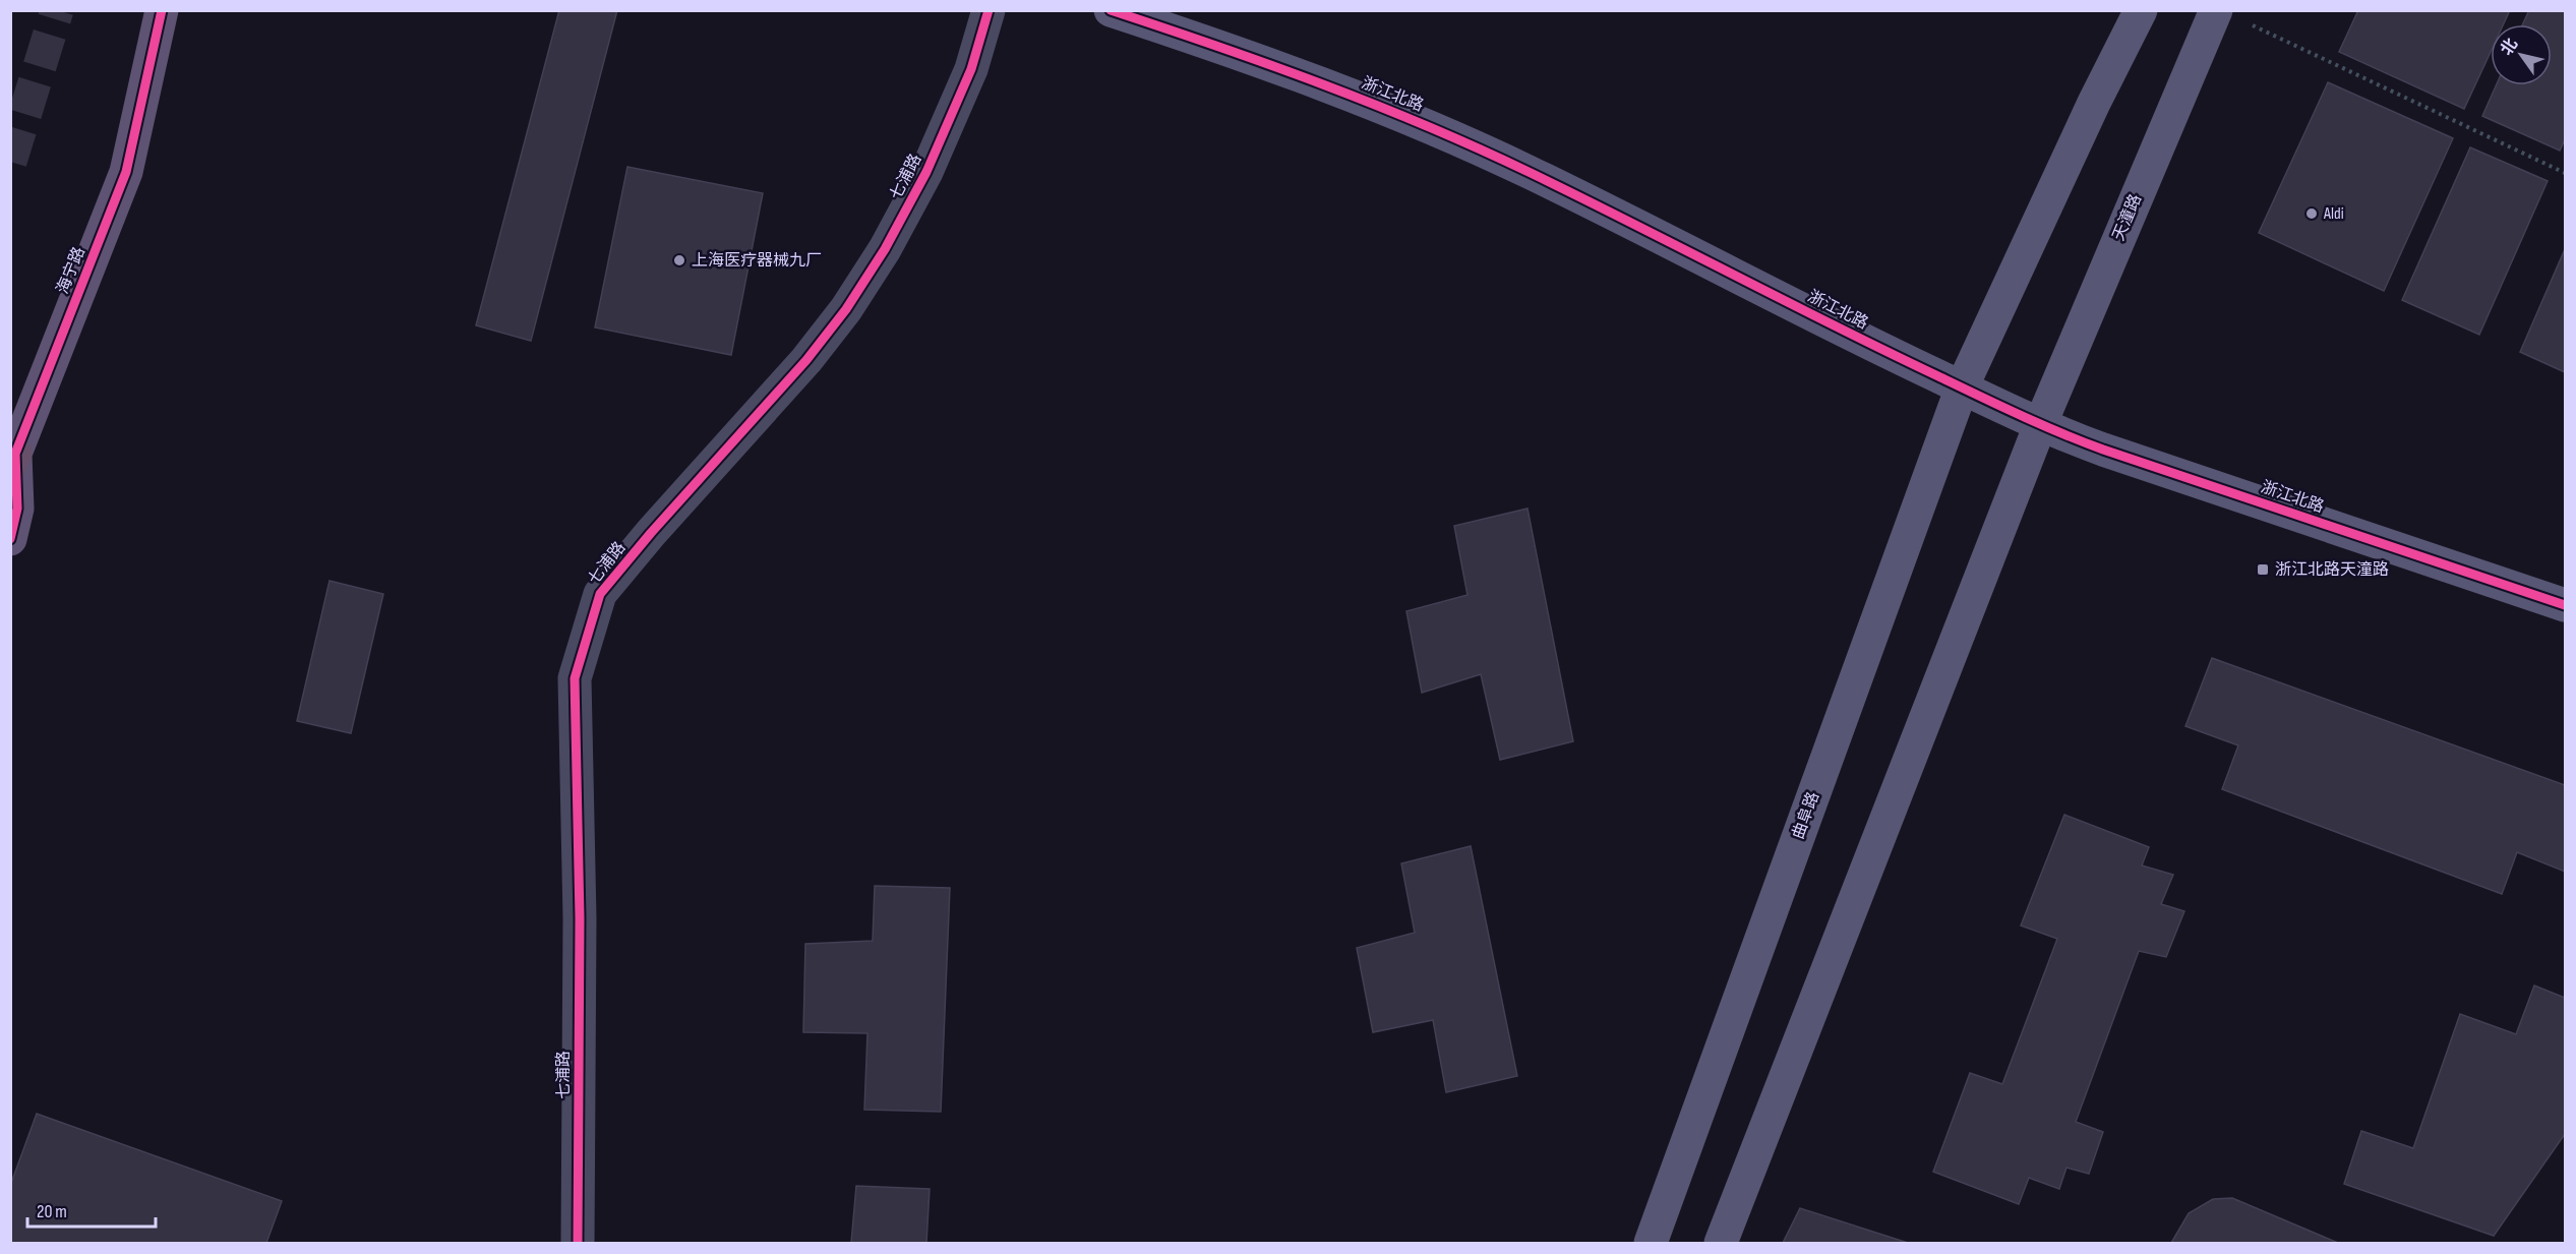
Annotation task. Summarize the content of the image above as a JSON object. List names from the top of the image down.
{
  "streets": {
    "main road": [
      "浙江北路",
      "天潼路",
      "海宁路",
      "曲阜路"
    ],
    "street": ["七浦路"]
  },
  "crossings": [
    ["浙江北路", "天潼路"],
    ["浙江北路", "曲阜路"]
  ],
  "places": {
    "other": ["Aldi", "上海医疗器械九厂"],
    "transit": ["浙江北路天潼路"]
  },
  "scale_bar": "20 m",
  "north": "top left"
}
